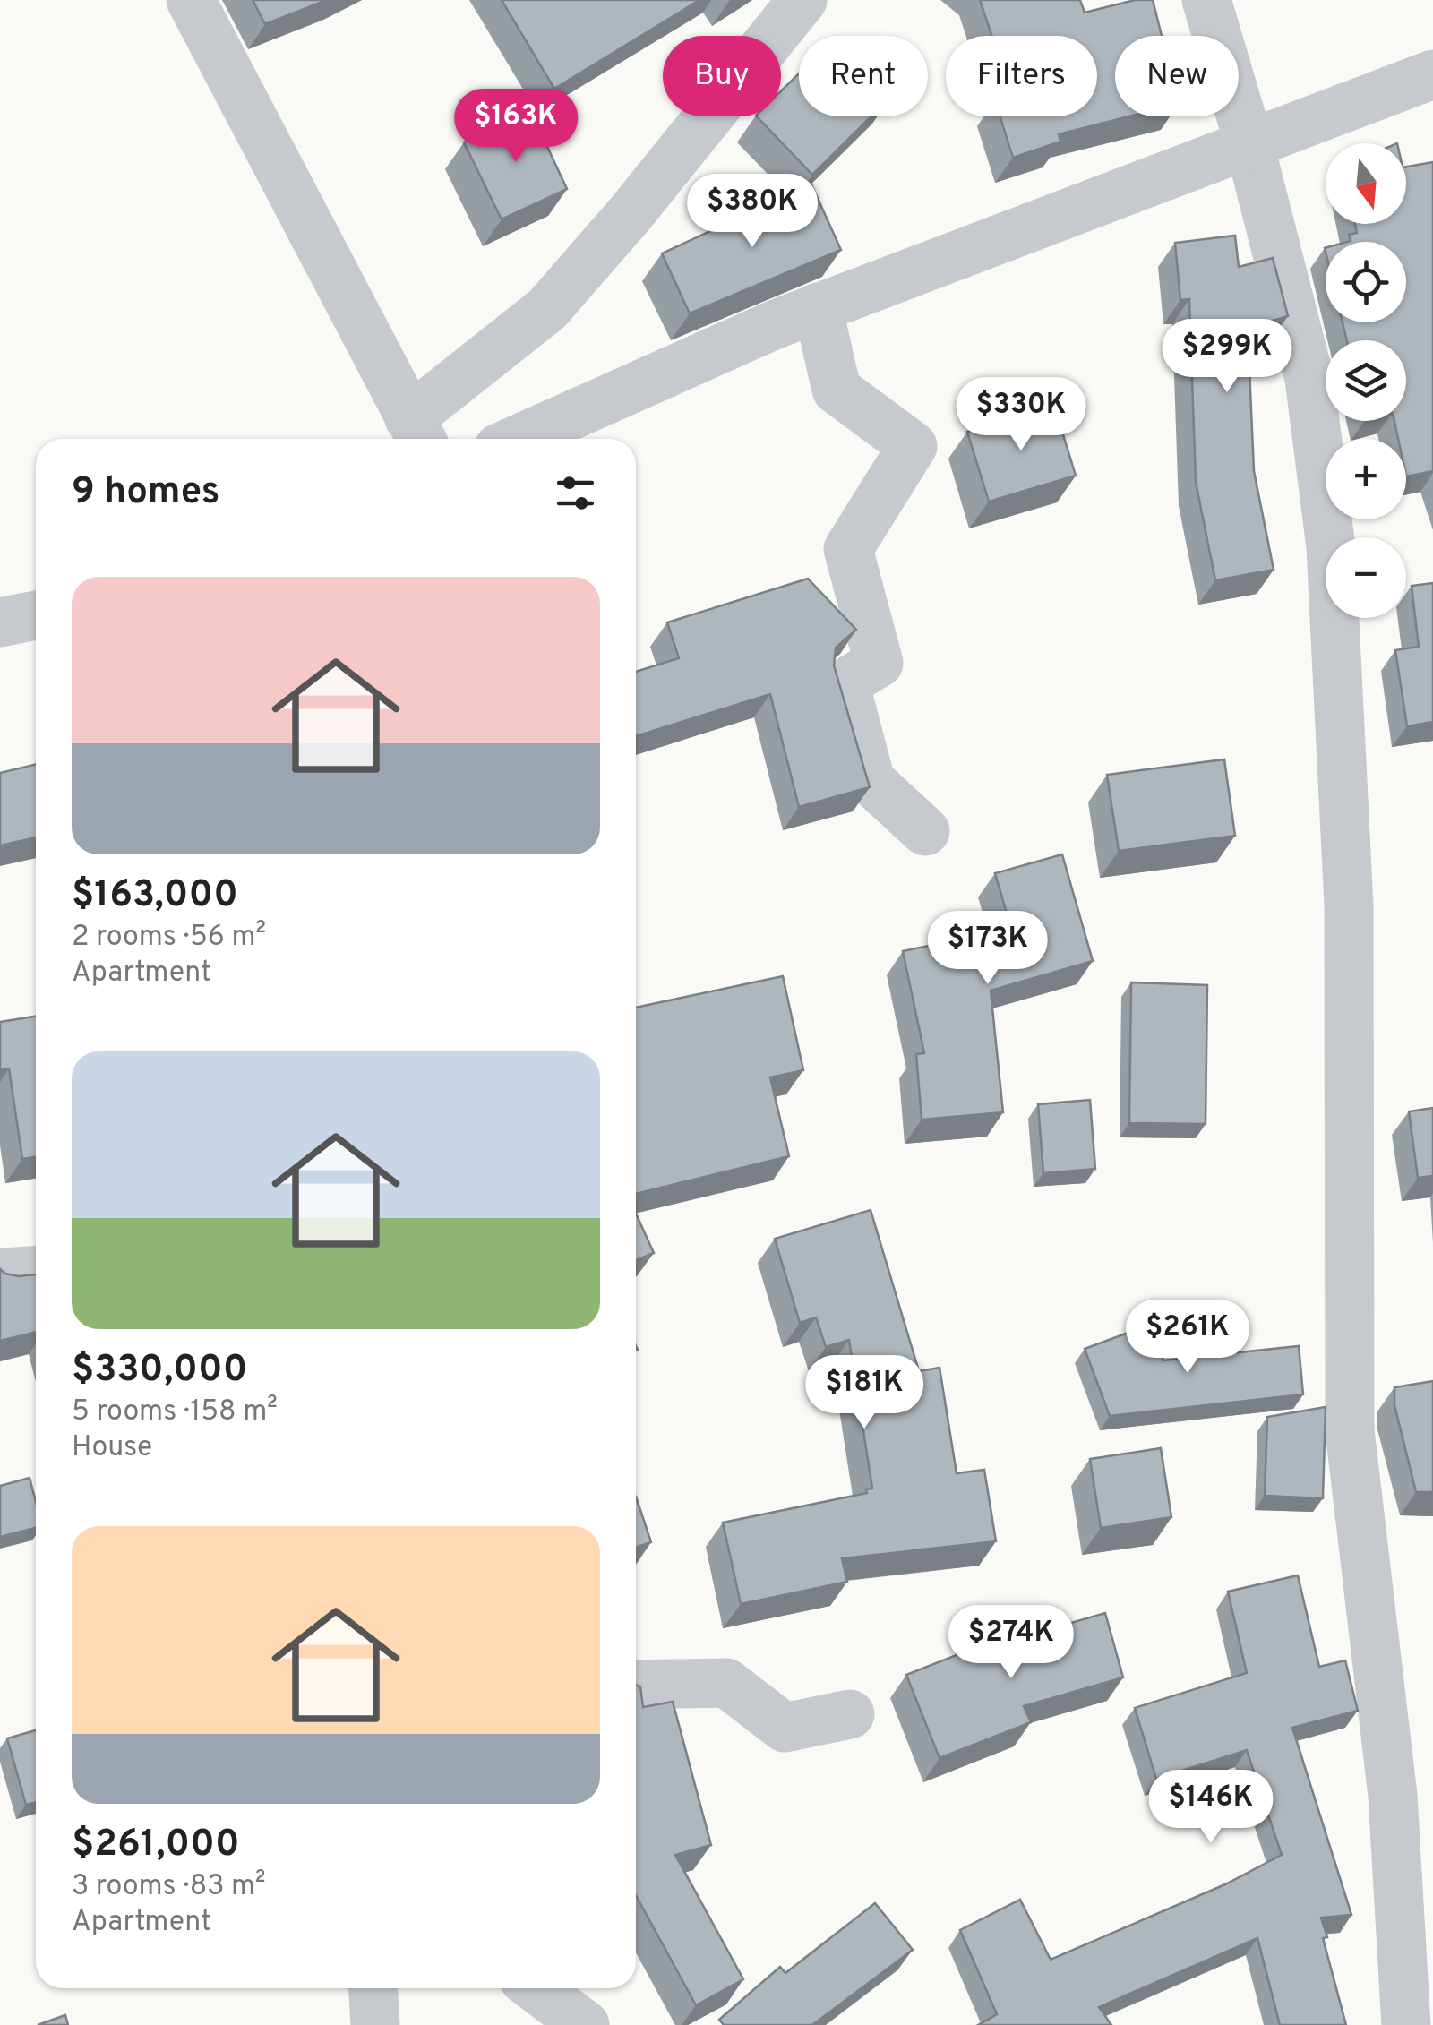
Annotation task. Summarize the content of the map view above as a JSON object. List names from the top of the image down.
{
  "north": "bottom",
  "page": {
    "chip": [
      "Buy",
      "Rent",
      "Filters",
      "New"
    ],
    "price": [
      "$163K",
      "$380K",
      "$299K",
      "$330K",
      "$173K",
      "$261K",
      "$181K",
      "$274K",
      "$146K"
    ],
    "map_buttons": ["+", "−"],
    "heading": "9 homes",
    "list": [
      {
        "name": "$163,000",
        "note": "2 rooms · 56 m² · Apartment"
      },
      {
        "name": "$330,000",
        "note": "5 rooms · 158 m² · House"
      },
      {
        "name": "$261,000",
        "note": "3 rooms · 83 m² · Apartment"
      }
    ]
  }
}
